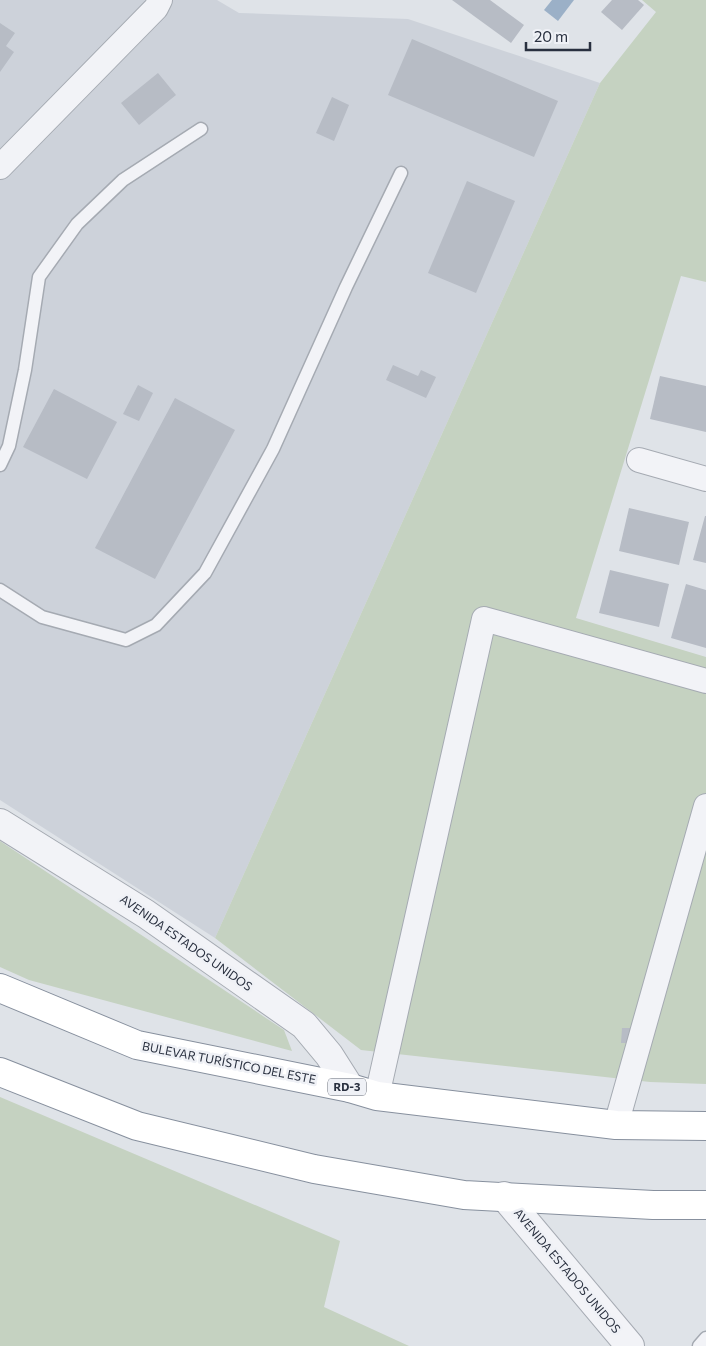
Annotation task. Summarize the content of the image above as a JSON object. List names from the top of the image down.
{
  "streets": {
    "highway": ["BULEVAR TURÍSTICO DEL ESTE", "RD-3"],
    "street": ["AVENIDA ESTADOS UNIDOS"]
  },
  "crossings": [
    ["AVENIDA ESTADOS UNIDOS", "BULEVAR TURÍSTICO DEL ESTE"]
  ],
  "scale_bar": "20 m"
}
